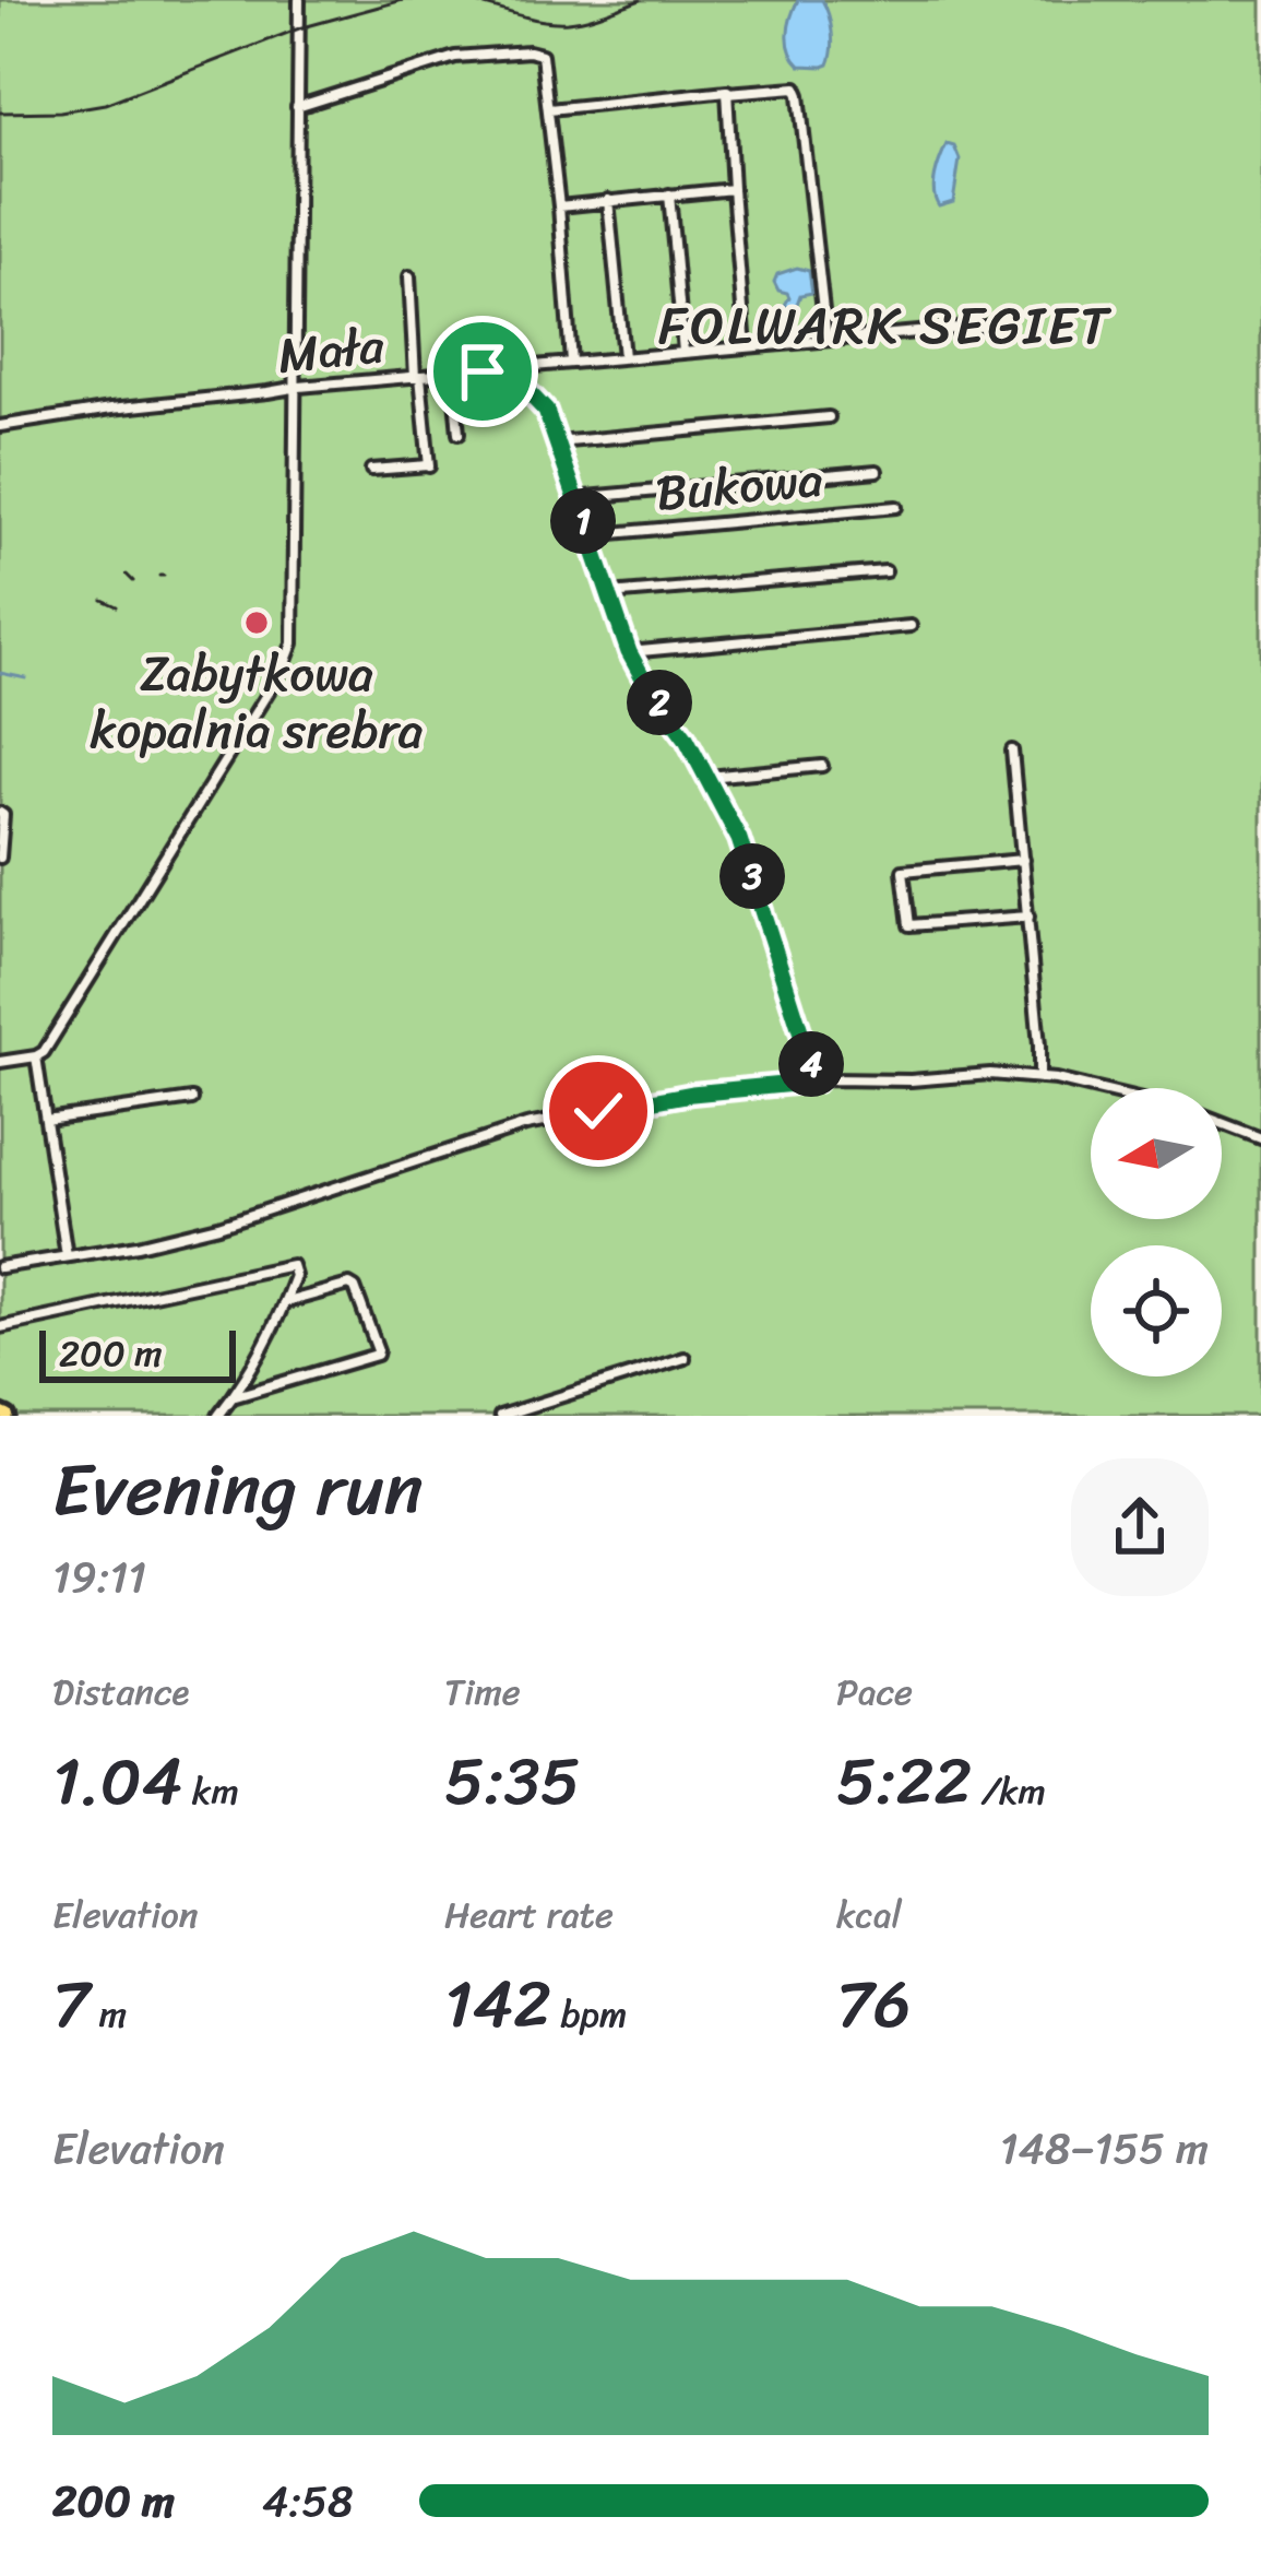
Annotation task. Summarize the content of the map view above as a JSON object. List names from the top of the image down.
{
  "streets": {
    "street": ["Mała", "Bukowa"]
  },
  "districts": ["FOLWARK SEGIET"],
  "places": ["Zabytkowa kopalnia srebra"],
  "scale_bar": "200 m",
  "north": "left",
  "page": {
    "pins": [
      "1",
      "2",
      "3",
      "4"
    ],
    "scale": "200 m",
    "heading": ["Evening run", "19:11"],
    "stats": [
      ["Distance", "1.04 km"],
      ["Time", "5:35"],
      ["Pace", "5:22 /km"],
      ["Elevation", "7 m"],
      ["Heart rate", "142 bpm"],
      ["kcal", "76"]
    ],
    "chart": ["Elevation", "148–155 m"],
    "list": [
      {
        "name": "200 m",
        "note": "4:58"
      }
    ]
  }
}
